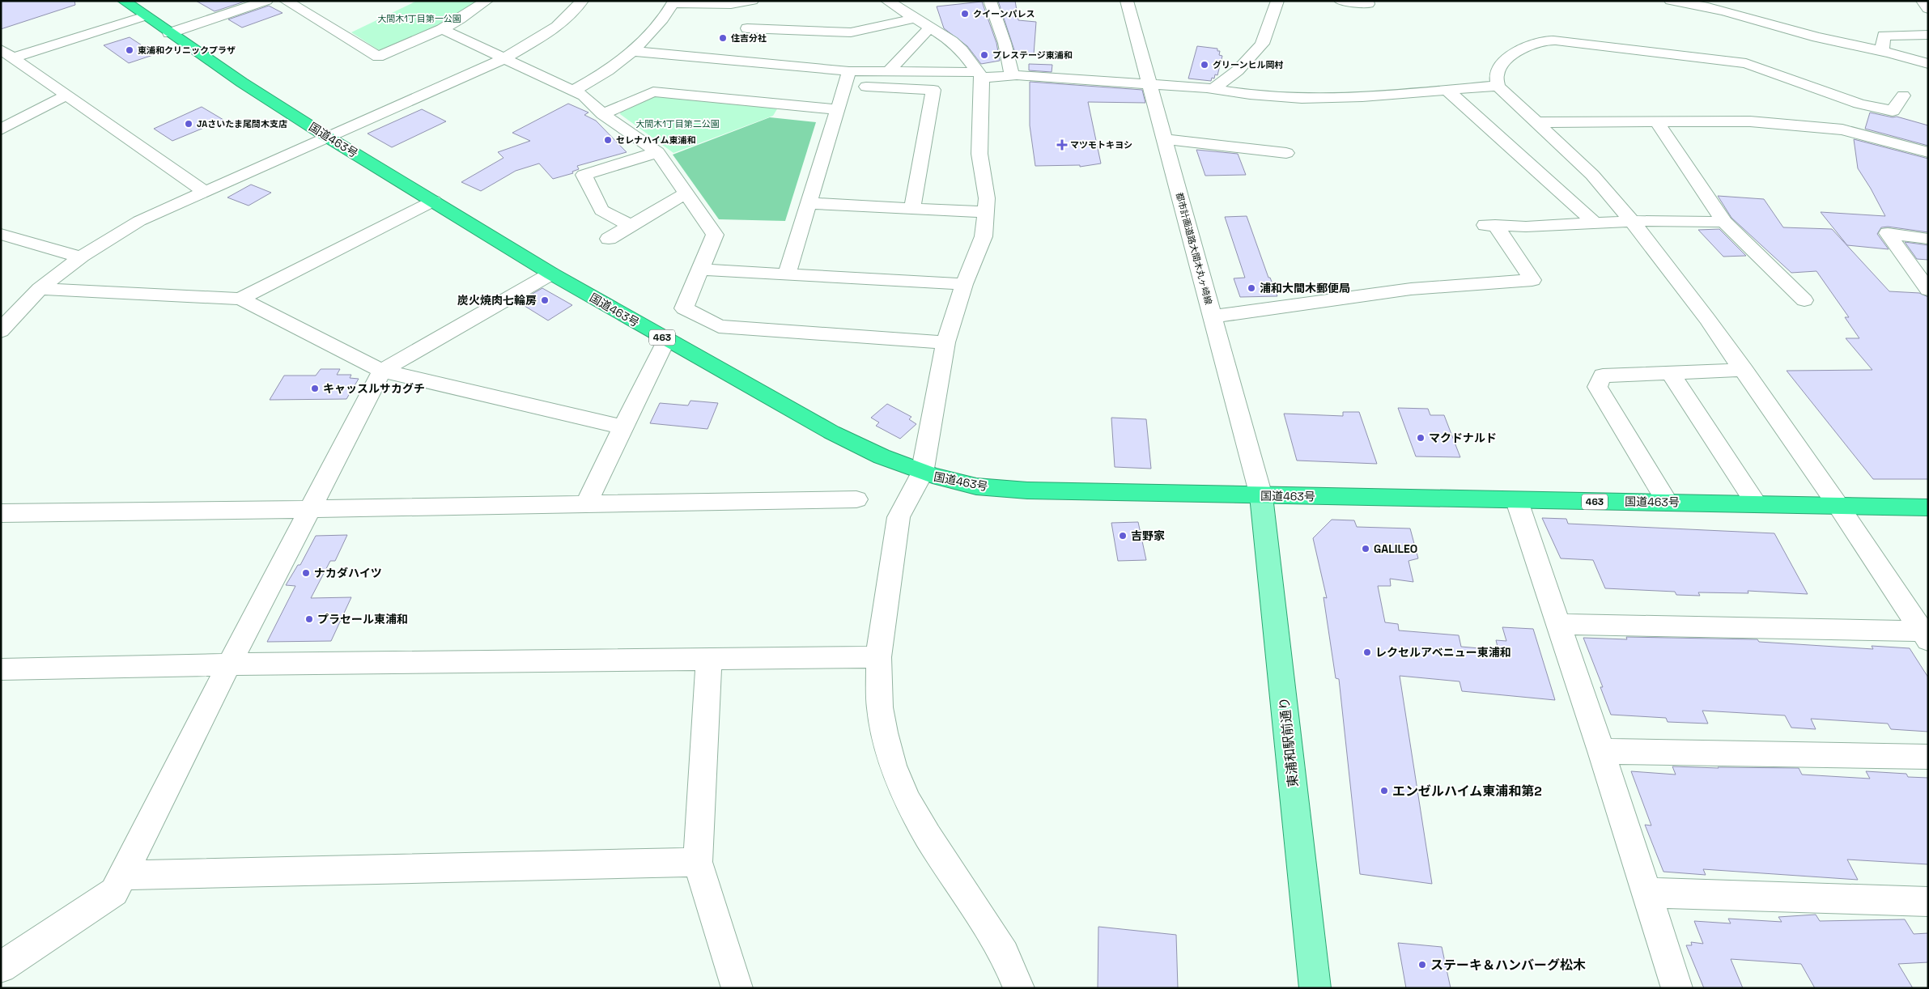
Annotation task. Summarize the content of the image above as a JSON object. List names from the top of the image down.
{
  "streets": {
    "highway": ["国道463号", "463"],
    "main road": ["東浦和駅前通り"],
    "street": ["都市計画道路大間木丸ヶ崎線"]
  },
  "crossings": [
    ["国道463号", "都市計画道路大間木丸ヶ崎線"],
    ["国道463号", "東浦和駅前通り"],
    ["都市計画道路大間木丸ヶ崎線", "東浦和駅前通り"]
  ],
  "parks": ["大間木1丁目第一公園", "大間木1丁目第二公園"],
  "places": {
    "other": [
      "クイーンパレス",
      "住吉分社",
      "東浦和クリニックプラザ",
      "プレステージ東浦和",
      "グリーンヒル岡村",
      "JAさいたま尾間木支店",
      "セレナハイム東浦和",
      "浦和大間木郵便局",
      "炭火焼肉七輪房",
      "キャッスルサカグチ",
      "マクドナルド",
      "吉野家",
      "GALILEO",
      "ナカダハイツ",
      "プラセール東浦和",
      "レクセルアベニュー東浦和",
      "エンゼルハイム東浦和第2",
      "ステーキ＆ハンバーグ松木"
    ],
    "health": ["マツモトキヨシ"]
  }
}
